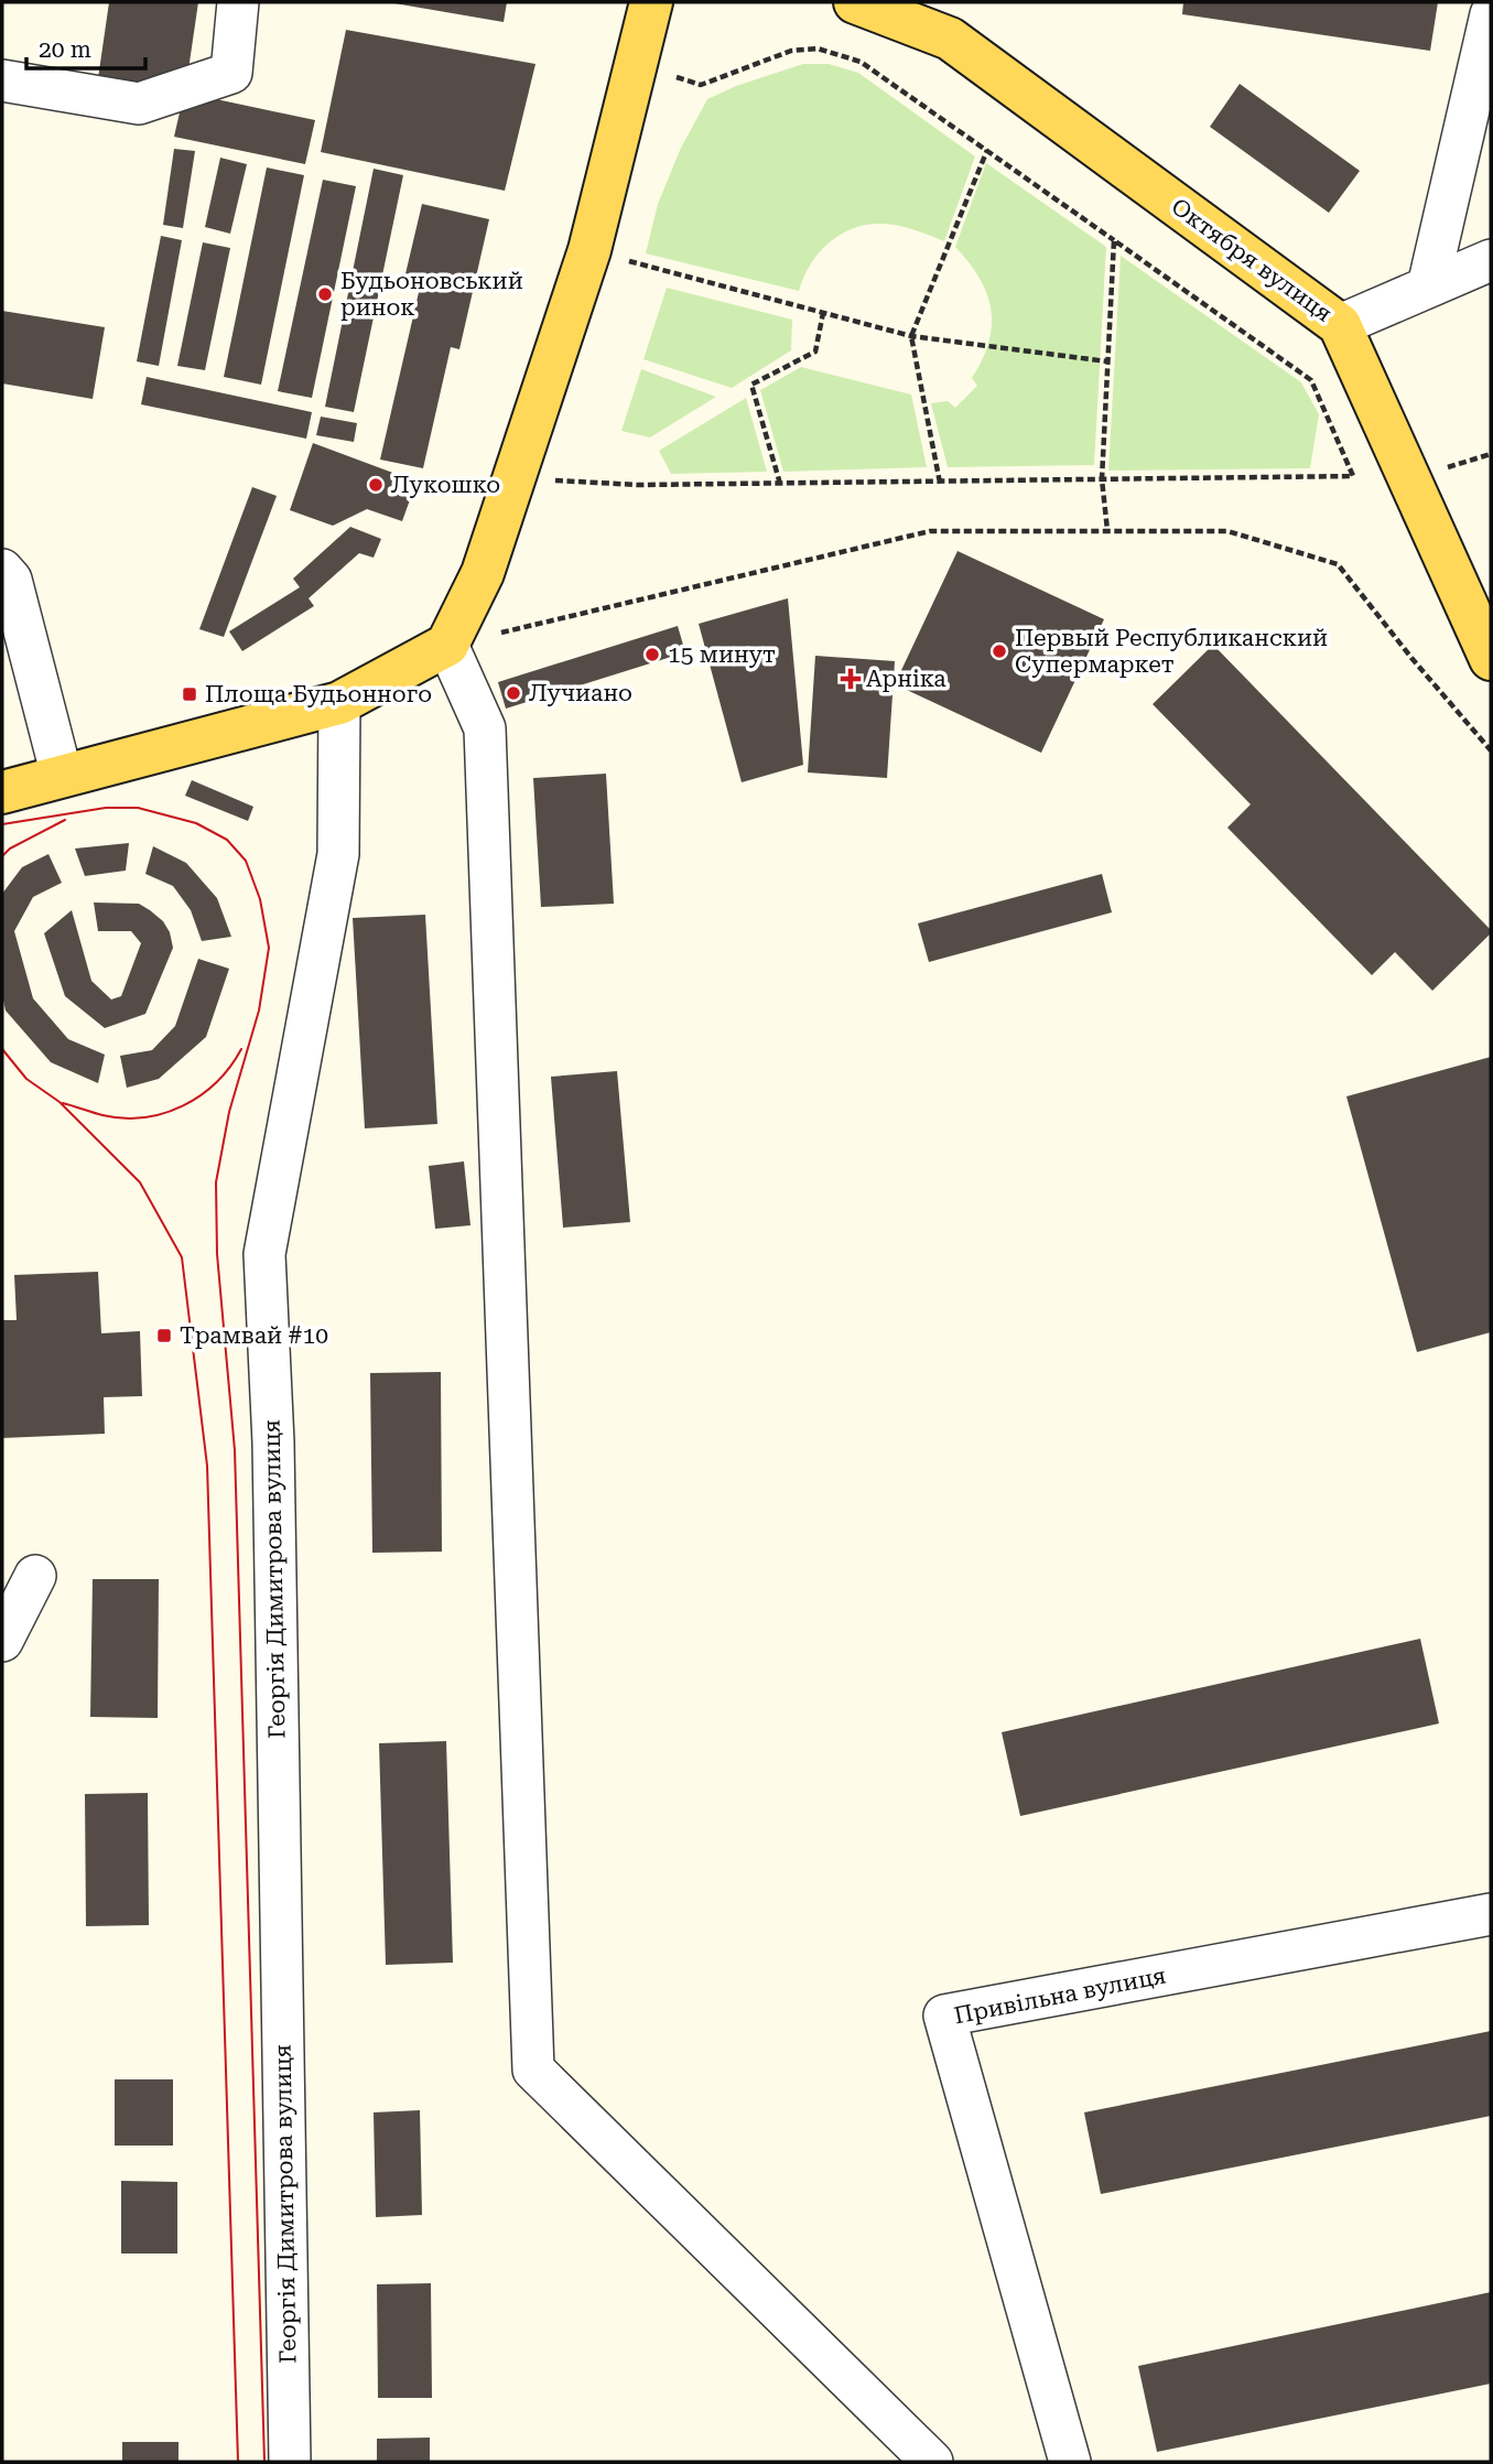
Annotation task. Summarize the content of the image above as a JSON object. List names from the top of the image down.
{
  "streets": {
    "main road": ["Октября вулиця"],
    "street": ["Георгія Димитрова вулиця", "Привільна вулиця"]
  },
  "places": {
    "other": [
      "Будьоновський ринок",
      "Лукошко",
      "Первый Республиканский Супермаркет",
      "15 минут",
      "Лучиано"
    ],
    "health": ["Арніка"],
    "transit": ["Площа Будьонного", "Трамвай #10"]
  },
  "scale_bar": "20 m"
}
